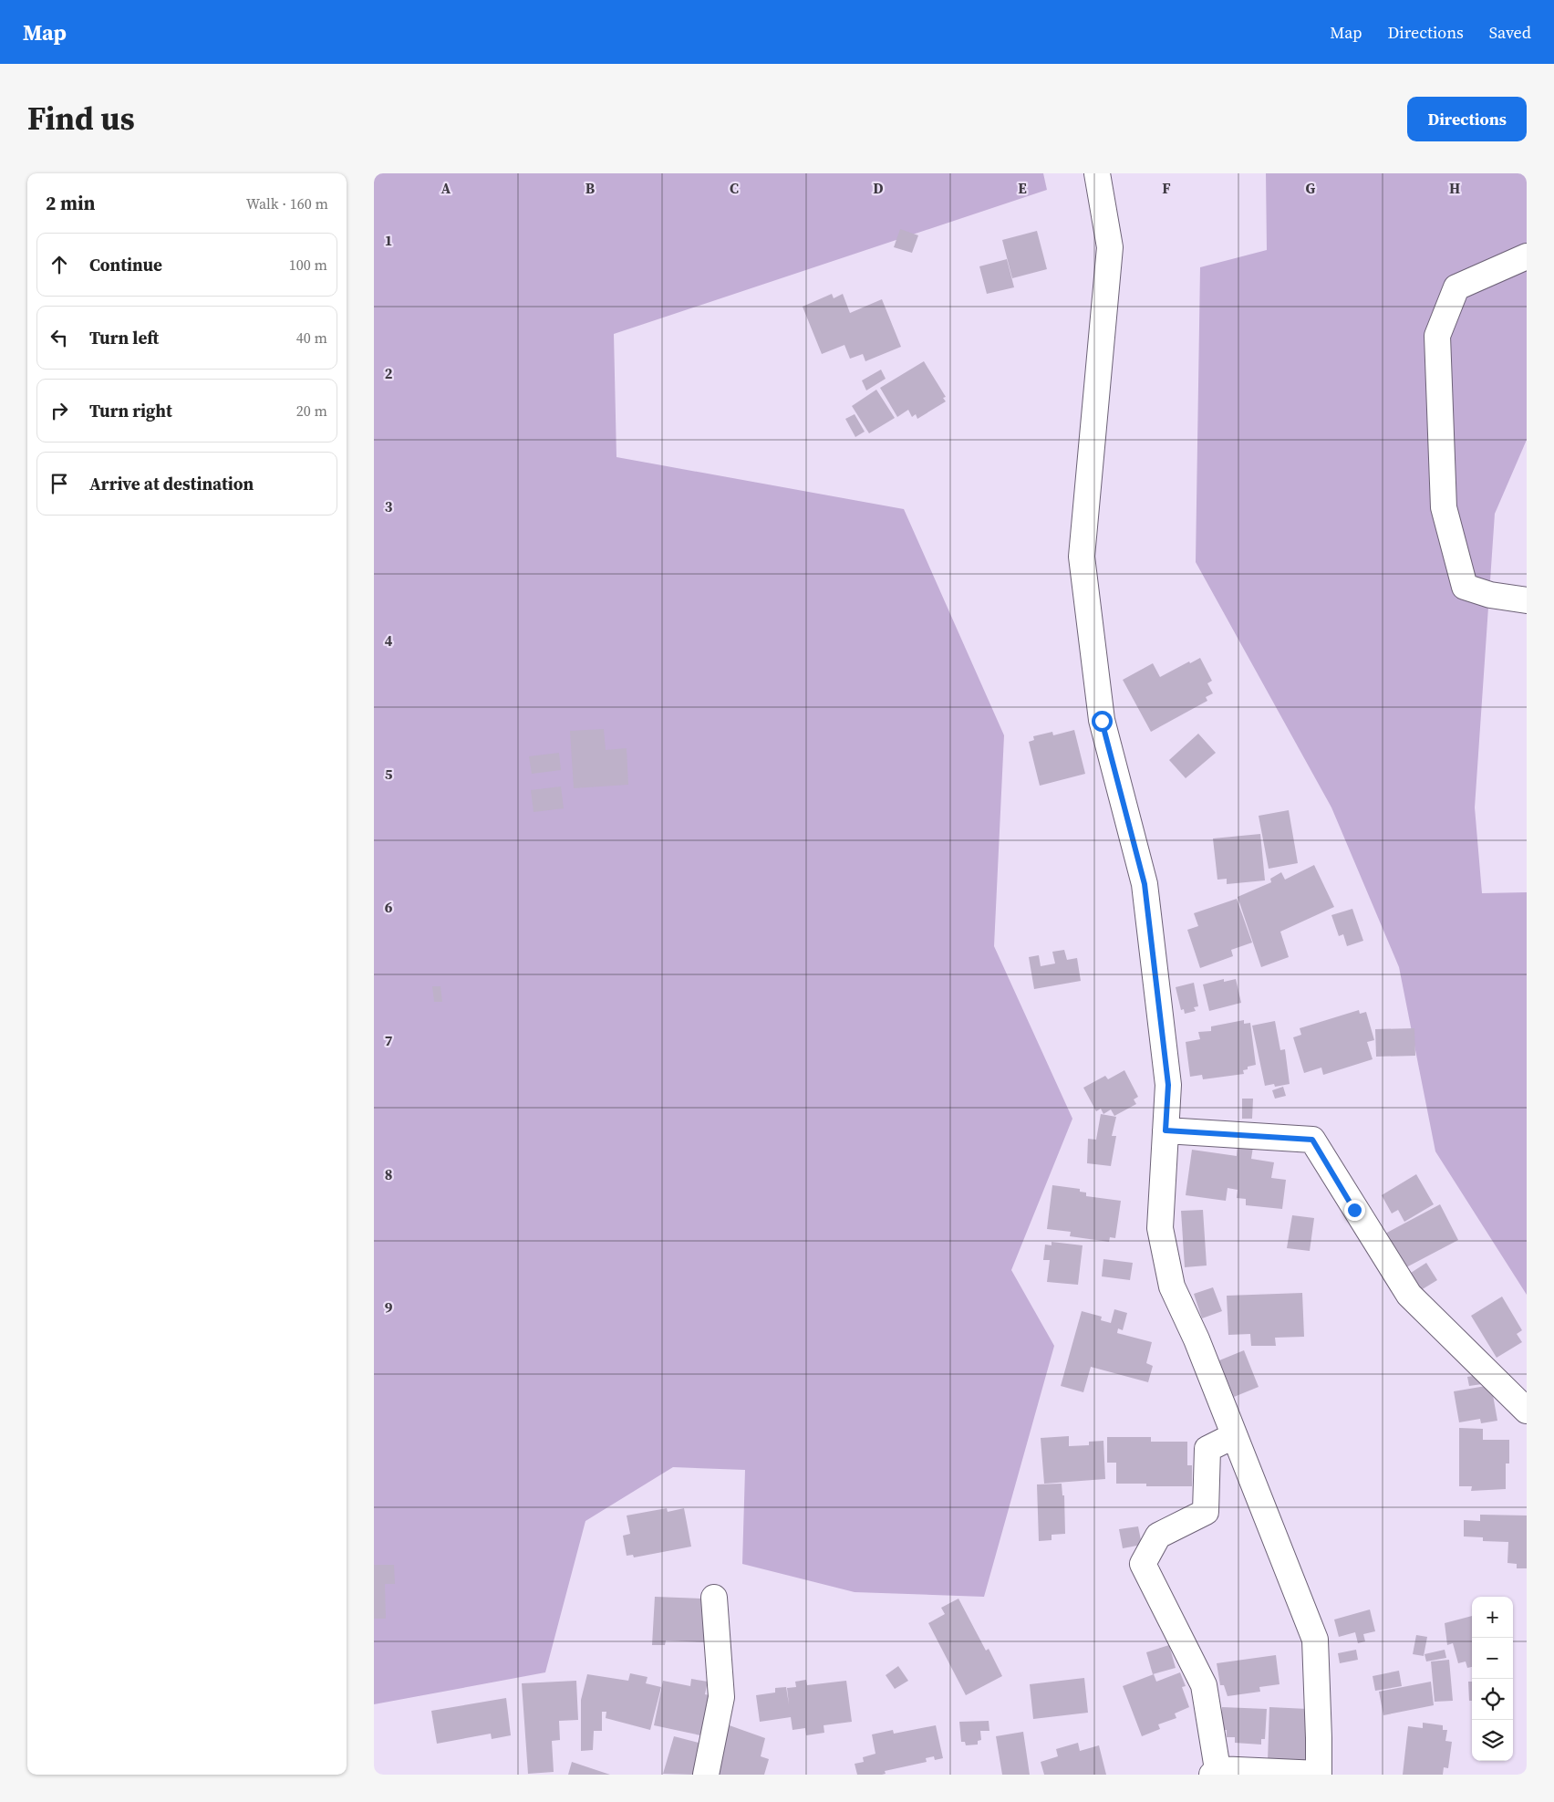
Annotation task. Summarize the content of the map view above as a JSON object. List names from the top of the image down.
{
  "page": {
    "header": "Map",
    "nav": ["Map", "Directions", "Saved"],
    "title": "Find us",
    "buttons": "Directions",
    "heading": ["2 min", "Walk · 160 m"],
    "list": [
      ["Continue", "100 m"],
      ["Turn left", "40 m"],
      ["Turn right", "20 m"],
      "Arrive at destination"
    ],
    "map_buttons": ["+", "−"]
  },
  "grid": {
    "columns": [
      "A",
      "B",
      "C",
      "D",
      "E",
      "F",
      "G",
      "H"
    ],
    "rows": [
      "1",
      "2",
      "3",
      "4",
      "5",
      "6",
      "7",
      "8",
      "9"
    ]
  }
}
